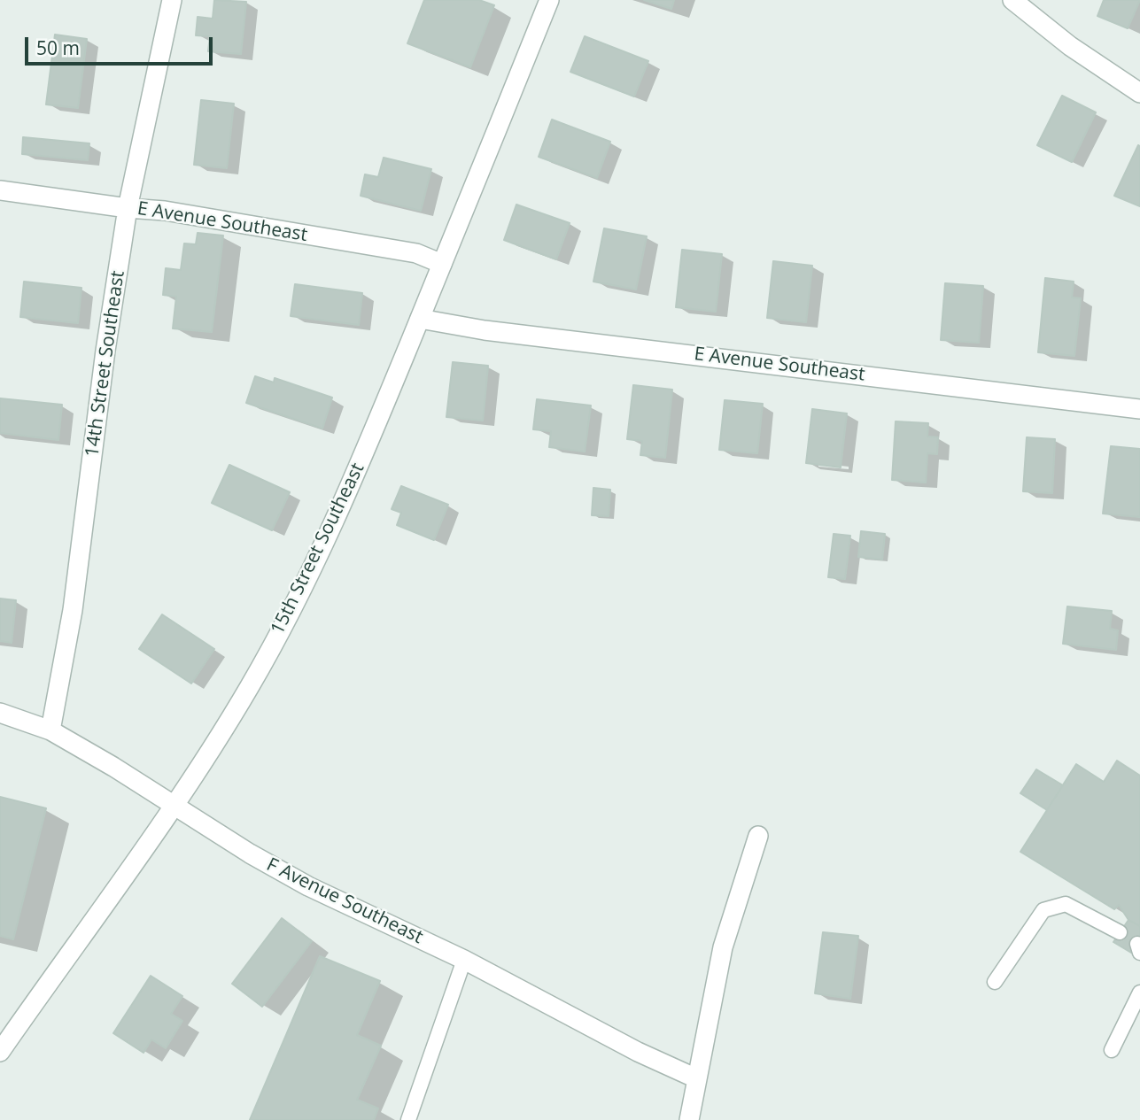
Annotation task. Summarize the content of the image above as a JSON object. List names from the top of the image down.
{
  "streets": {
    "street": [
      "E Avenue Southeast",
      "14th Street Southeast",
      "15th Street Southeast",
      "F Avenue Southeast"
    ]
  },
  "crossings": [
    ["E Avenue Southeast", "14th Street Southeast"],
    ["E Avenue Southeast", "15th Street Southeast"],
    ["14th Street Southeast", "F Avenue Southeast"],
    ["15th Street Southeast", "F Avenue Southeast"]
  ],
  "scale_bar": "50 m"
}
